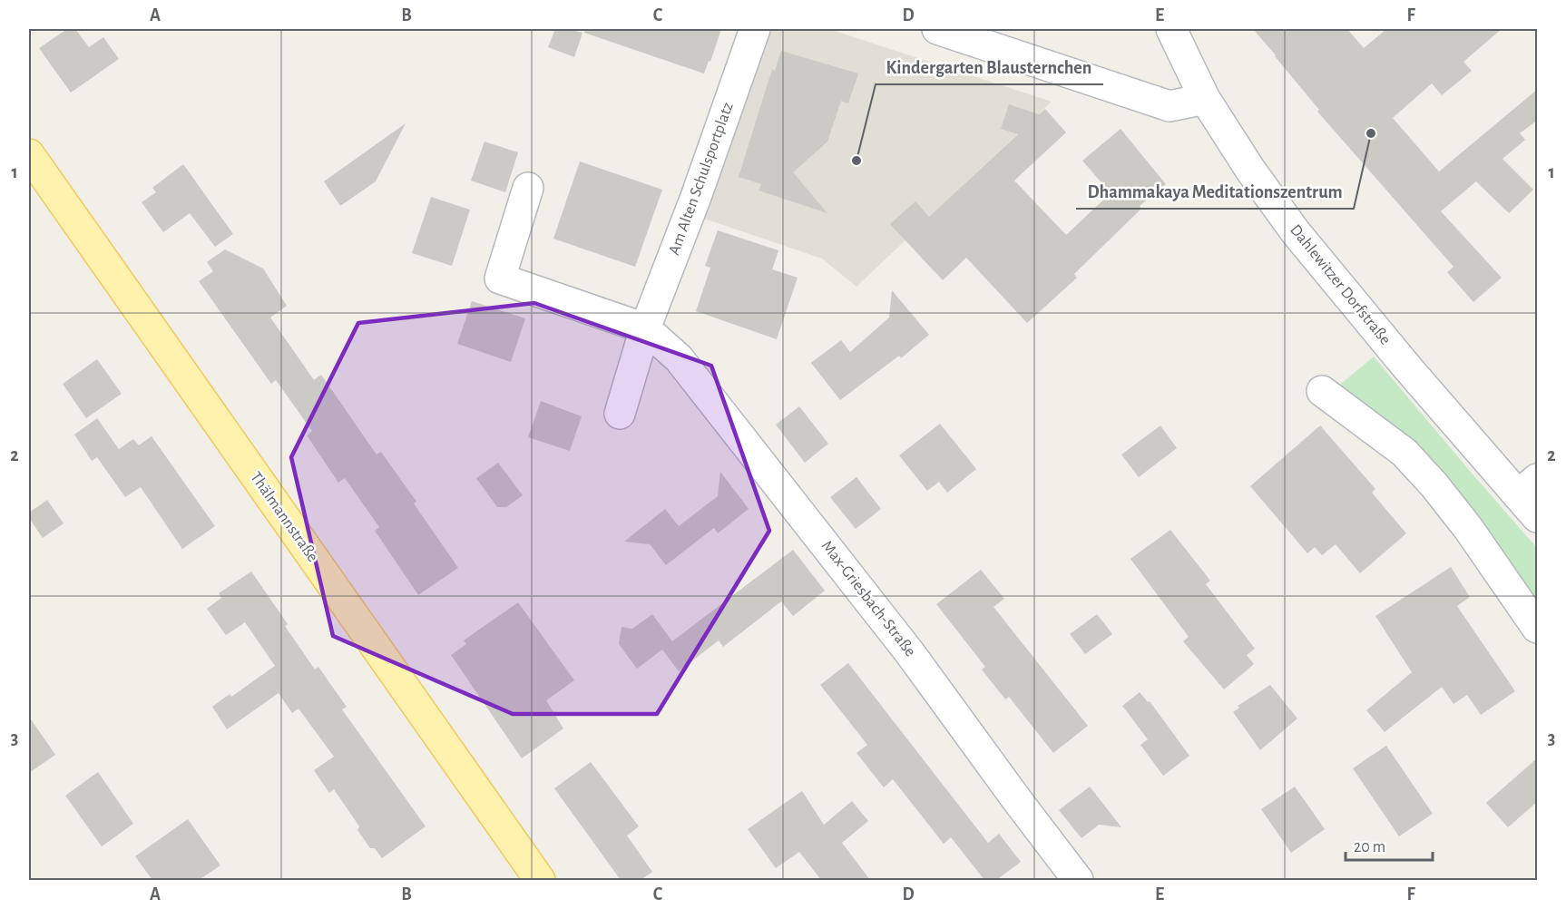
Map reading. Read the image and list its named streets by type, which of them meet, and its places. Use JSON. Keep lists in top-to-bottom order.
{
  "streets": {
    "main road": ["Thälmannstraße"],
    "street": ["Am Alten Schulsportplatz", "Dahlewitzer Dorfstraße", "Max-Griesbach-Straße"]
  },
  "crossings": [
    ["Am Alten Schulsportplatz", "Max-Griesbach-Straße"]
  ],
  "places": ["Dhammakaya Meditationszentrum", "Kindergarten Blausternchen"],
  "scale_bar": "20 m",
  "grid": {
    "columns": [
      "A",
      "B",
      "C",
      "D",
      "E",
      "F"
    ],
    "rows": ["1", "2", "3"]
  }
}
